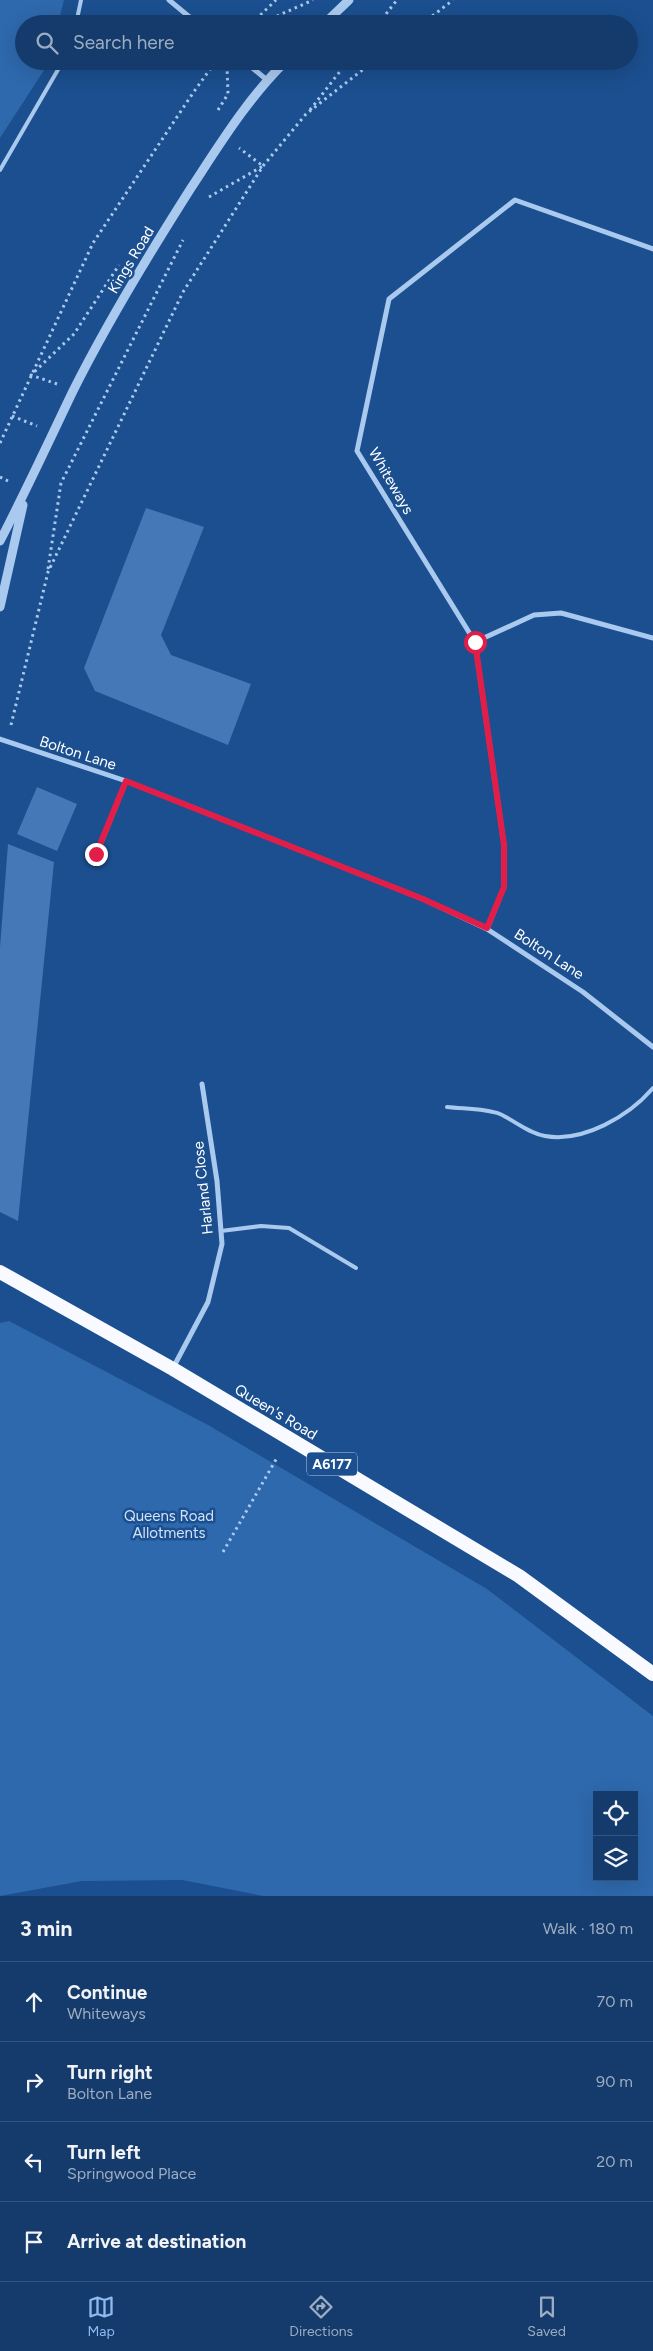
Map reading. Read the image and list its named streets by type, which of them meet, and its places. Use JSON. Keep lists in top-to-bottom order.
{
  "streets": {
    "highway": ["Queen's Road", "A6177"],
    "street": [
      "Kings Road",
      "Whiteways",
      "Bolton Lane",
      "Harland Close"
    ]
  },
  "crossings": [
    ["Whiteways", "Bolton Lane"],
    ["Harland Close", "Queen's Road"]
  ],
  "parks": ["Queens Road Allotments"],
  "page": {
    "search": "Search here",
    "heading": ["3 min", "Walk · 180 m"],
    "list": [
      ["Continue", "Whiteways", "70 m"],
      ["Turn right", "Bolton Lane", "90 m"],
      ["Turn left", "Springwood Place", "20 m"],
      "Arrive at destination"
    ],
    "nav": ["Map", "Directions", "Saved"]
  }
}
